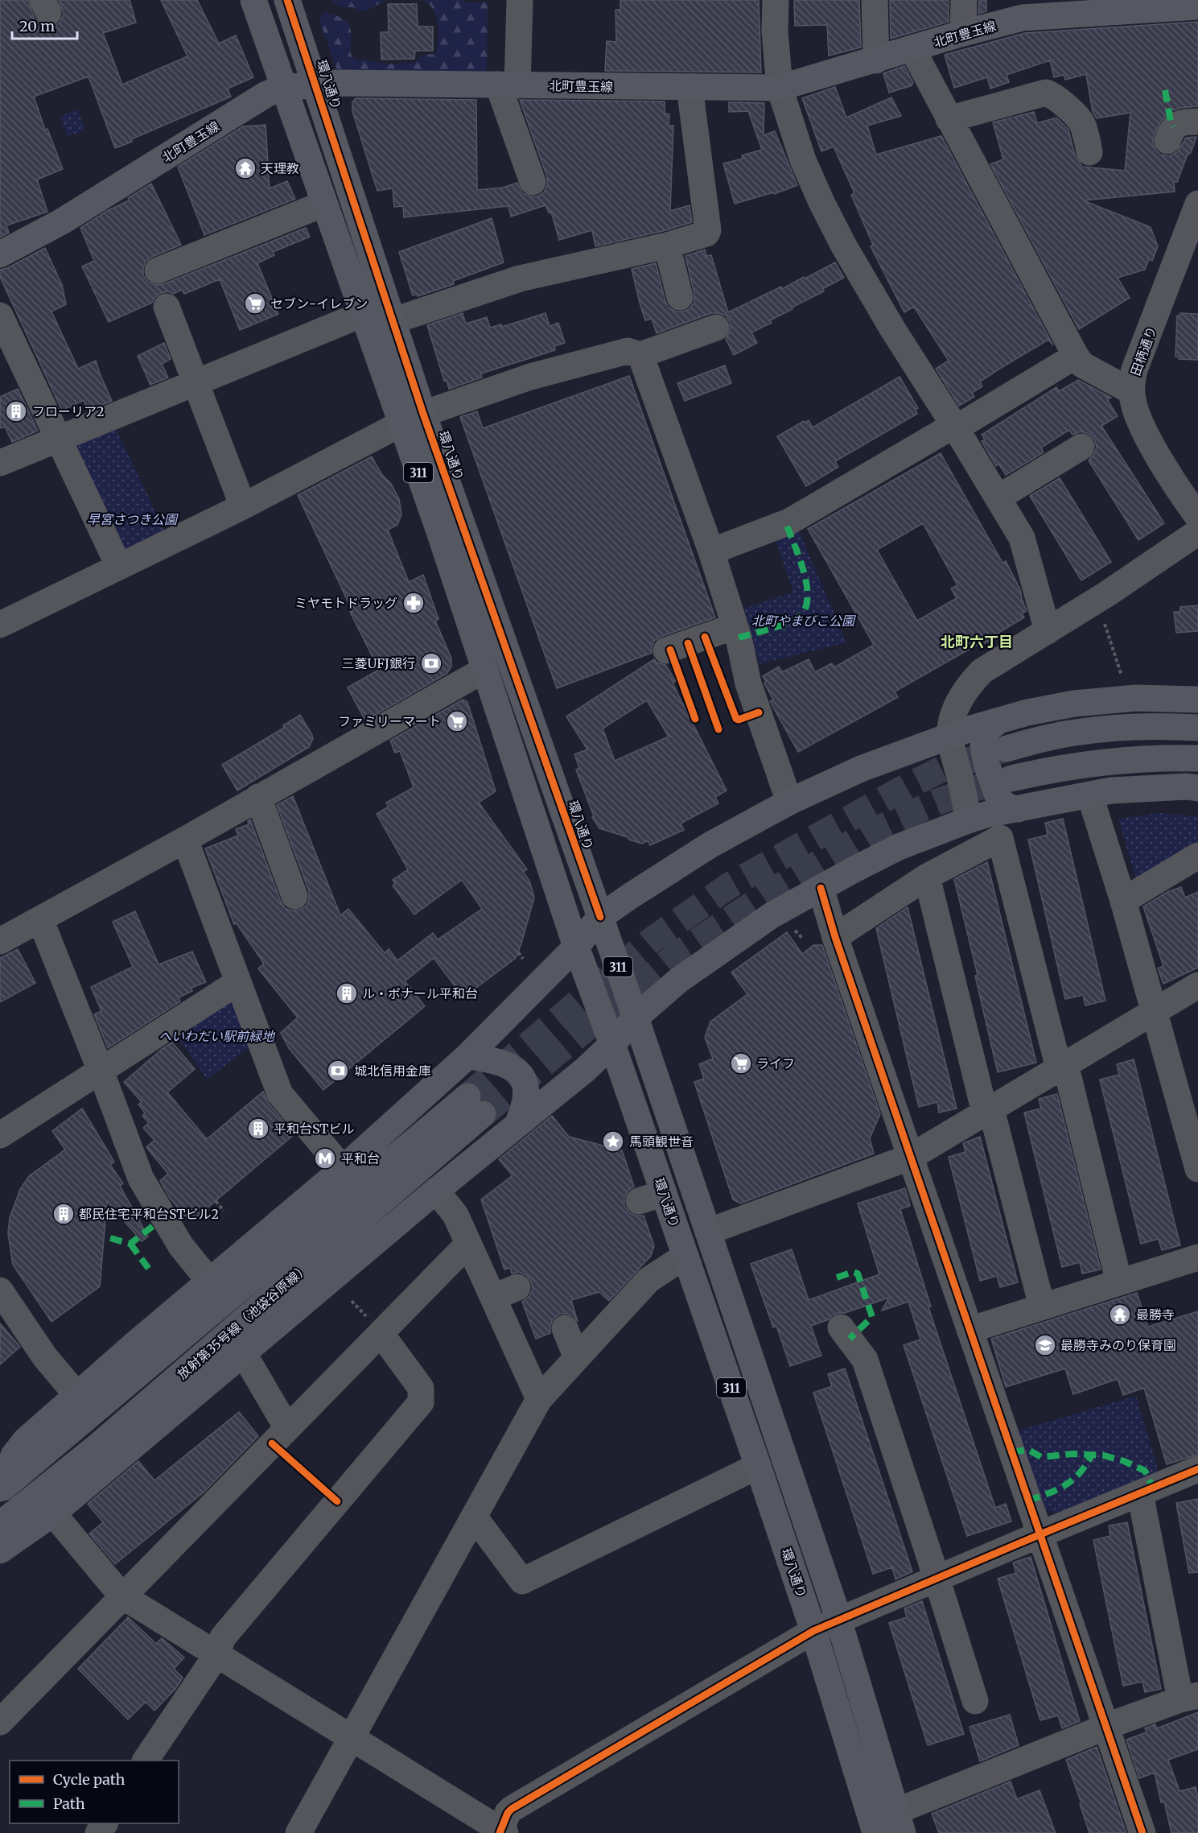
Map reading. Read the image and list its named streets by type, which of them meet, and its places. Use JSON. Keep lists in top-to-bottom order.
{
  "streets": {
    "main road": [
      "北町豊玉線",
      "環八通り",
      "311",
      "放射第35号線（池袋谷原線）"
    ],
    "street": ["田柄通り"]
  },
  "crossings": [
    ["北町豊玉線", "環八通り"]
  ],
  "districts": ["北町六丁目"],
  "parks": ["早宮さつき公園", "北町やまびこ公園", "へいわだい駅前緑地"],
  "places": {
    "temple": ["天理教", "最勝寺"],
    "supermarket": ["セブン-イレブン", "ファミリーマート", "ライフ"],
    "building": [
      "フローリア2",
      "ル・ボナール平和台",
      "平和台STビル",
      "都民住宅平和台STビル2"
    ],
    "pharmacy": ["ミヤモトドラッグ"],
    "bank": ["三菱UFJ銀行", "城北信用金庫"],
    "place": ["馬頭観世音"],
    "metro station": ["平和台"],
    "school or university": ["最勝寺みのり保育園"]
  },
  "legend": ["Cycle path", "Path"],
  "scale_bar": "20 m"
}
